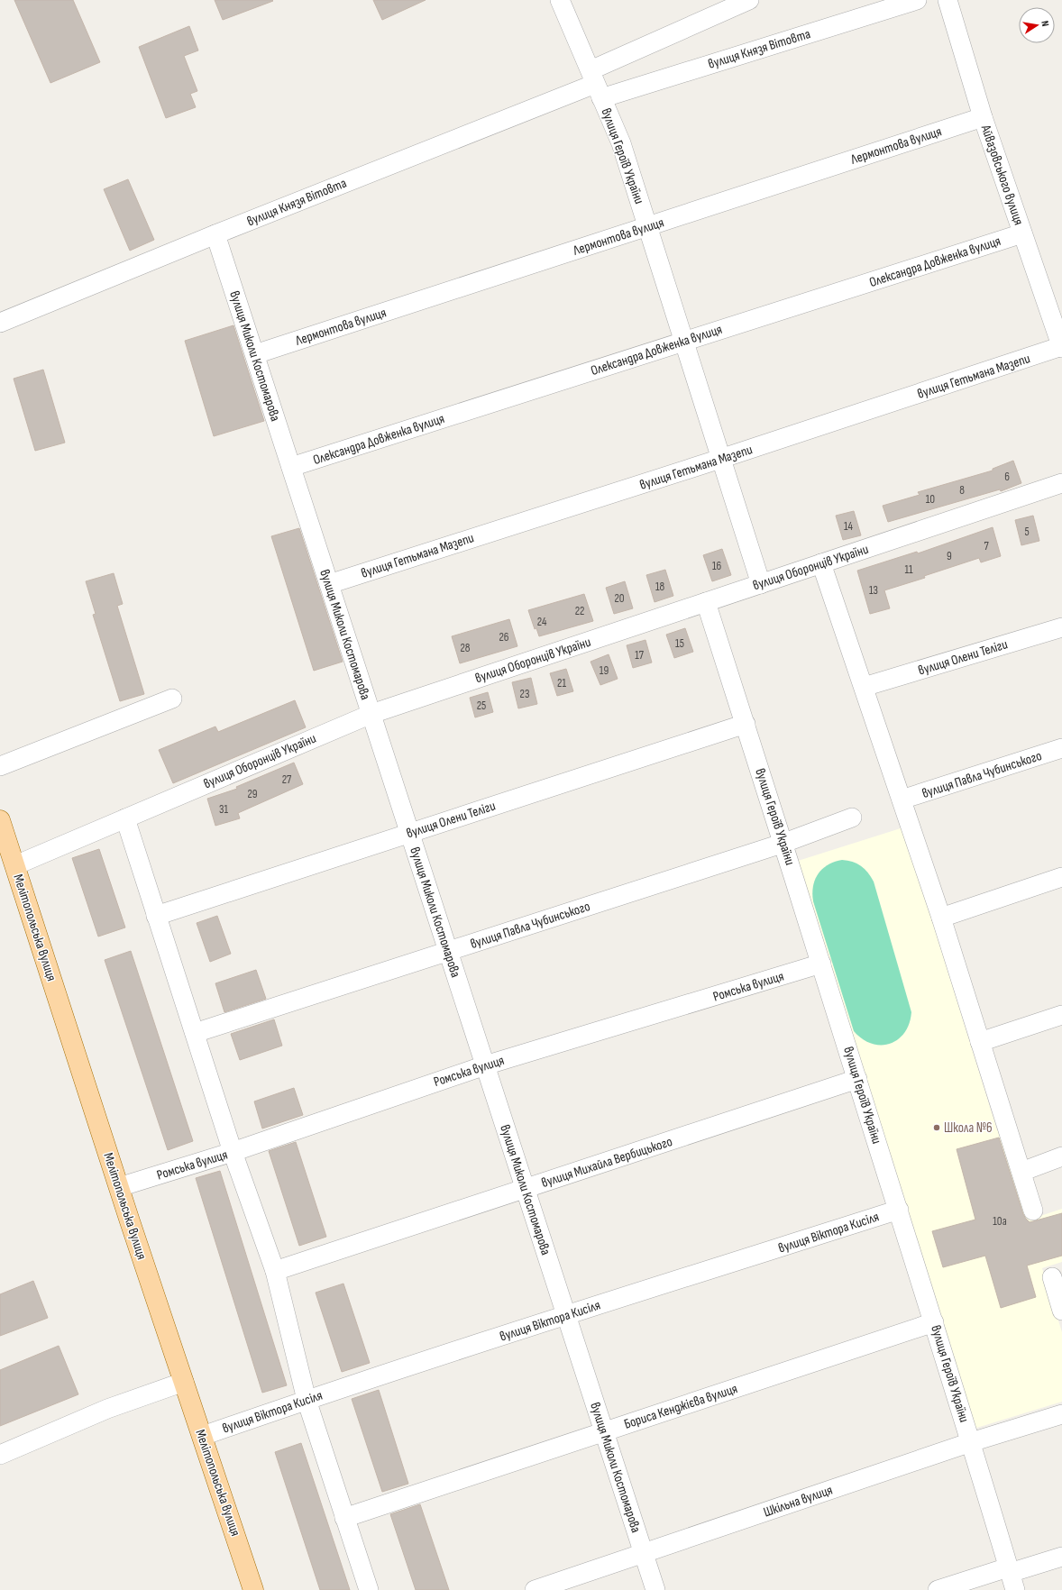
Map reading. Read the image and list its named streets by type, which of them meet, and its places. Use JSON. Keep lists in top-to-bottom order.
{
  "streets": {
    "main road": ["Мелітопольська вулиця"],
    "street": [
      "вулиця Князя Вітовта",
      "Лермонтова вулиця",
      "вулиця Героїв України",
      "Айвазовського вулиця",
      "Олександра Довженка вулиця",
      "вулиця Миколи Костомарова",
      "вулиця Гетьмана Мазепи",
      "вулиця Оборонців України",
      "вулиця Олени Теліги",
      "вулиця Павла Чубинського",
      "Ромська вулиця",
      "вулиця Михайла Вербицького",
      "вулиця Віктора Кисіля",
      "Бориса Кенджієва вулиця",
      "Шкільна вулиця"
    ]
  },
  "crossings": [
    ["вулиця Князя Вітовта", "вулиця Героїв України"],
    ["вулиця Князя Вітовта", "вулиця Миколи Костомарова"],
    ["Лермонтова вулиця", "вулиця Героїв України"],
    ["Лермонтова вулиця", "Айвазовського вулиця"],
    ["Лермонтова вулиця", "вулиця Миколи Костомарова"],
    ["вулиця Героїв України", "Олександра Довженка вулиця"],
    ["вулиця Героїв України", "вулиця Гетьмана Мазепи"],
    ["вулиця Героїв України", "вулиця Оборонців України"],
    ["вулиця Героїв України", "вулиця Олени Теліги"],
    ["вулиця Героїв України", "вулиця Павла Чубинського"],
    ["вулиця Героїв України", "Ромська вулиця"],
    ["вулиця Героїв України", "вулиця Михайла Вербицького"],
    ["вулиця Героїв України", "вулиця Віктора Кисіля"],
    ["вулиця Героїв України", "Бориса Кенджієва вулиця"],
    ["вулиця Героїв України", "Шкільна вулиця"],
    ["Айвазовського вулиця", "Олександра Довженка вулиця"],
    ["Айвазовського вулиця", "вулиця Гетьмана Мазепи"],
    ["Олександра Довженка вулиця", "вулиця Миколи Костомарова"],
    ["вулиця Миколи Костомарова", "вулиця Гетьмана Мазепи"],
    ["вулиця Миколи Костомарова", "вулиця Оборонців України"],
    ["вулиця Миколи Костомарова", "вулиця Олени Теліги"],
    ["вулиця Миколи Костомарова", "вулиця Павла Чубинського"],
    ["вулиця Миколи Костомарова", "Ромська вулиця"],
    ["вулиця Миколи Костомарова", "вулиця Михайла Вербицького"],
    ["вулиця Миколи Костомарова", "вулиця Віктора Кисіля"],
    ["вулиця Миколи Костомарова", "Бориса Кенджієва вулиця"],
    ["вулиця Миколи Костомарова", "Шкільна вулиця"],
    ["вулиця Оборонців України", "Мелітопольська вулиця"],
    ["Мелітопольська вулиця", "Ромська вулиця"],
    ["Мелітопольська вулиця", "вулиця Віктора Кисіля"]
  ],
  "places": ["Школа №6"],
  "house_numbers": [
    "6",
    "8",
    "10",
    "14",
    "5",
    "7",
    "9",
    "16",
    "11",
    "18",
    "13",
    "20",
    "22",
    "24",
    "26",
    "15",
    "28",
    "17",
    "19",
    "21",
    "23",
    "25",
    "27",
    "29",
    "31",
    "10а"
  ],
  "north": "right"
}
